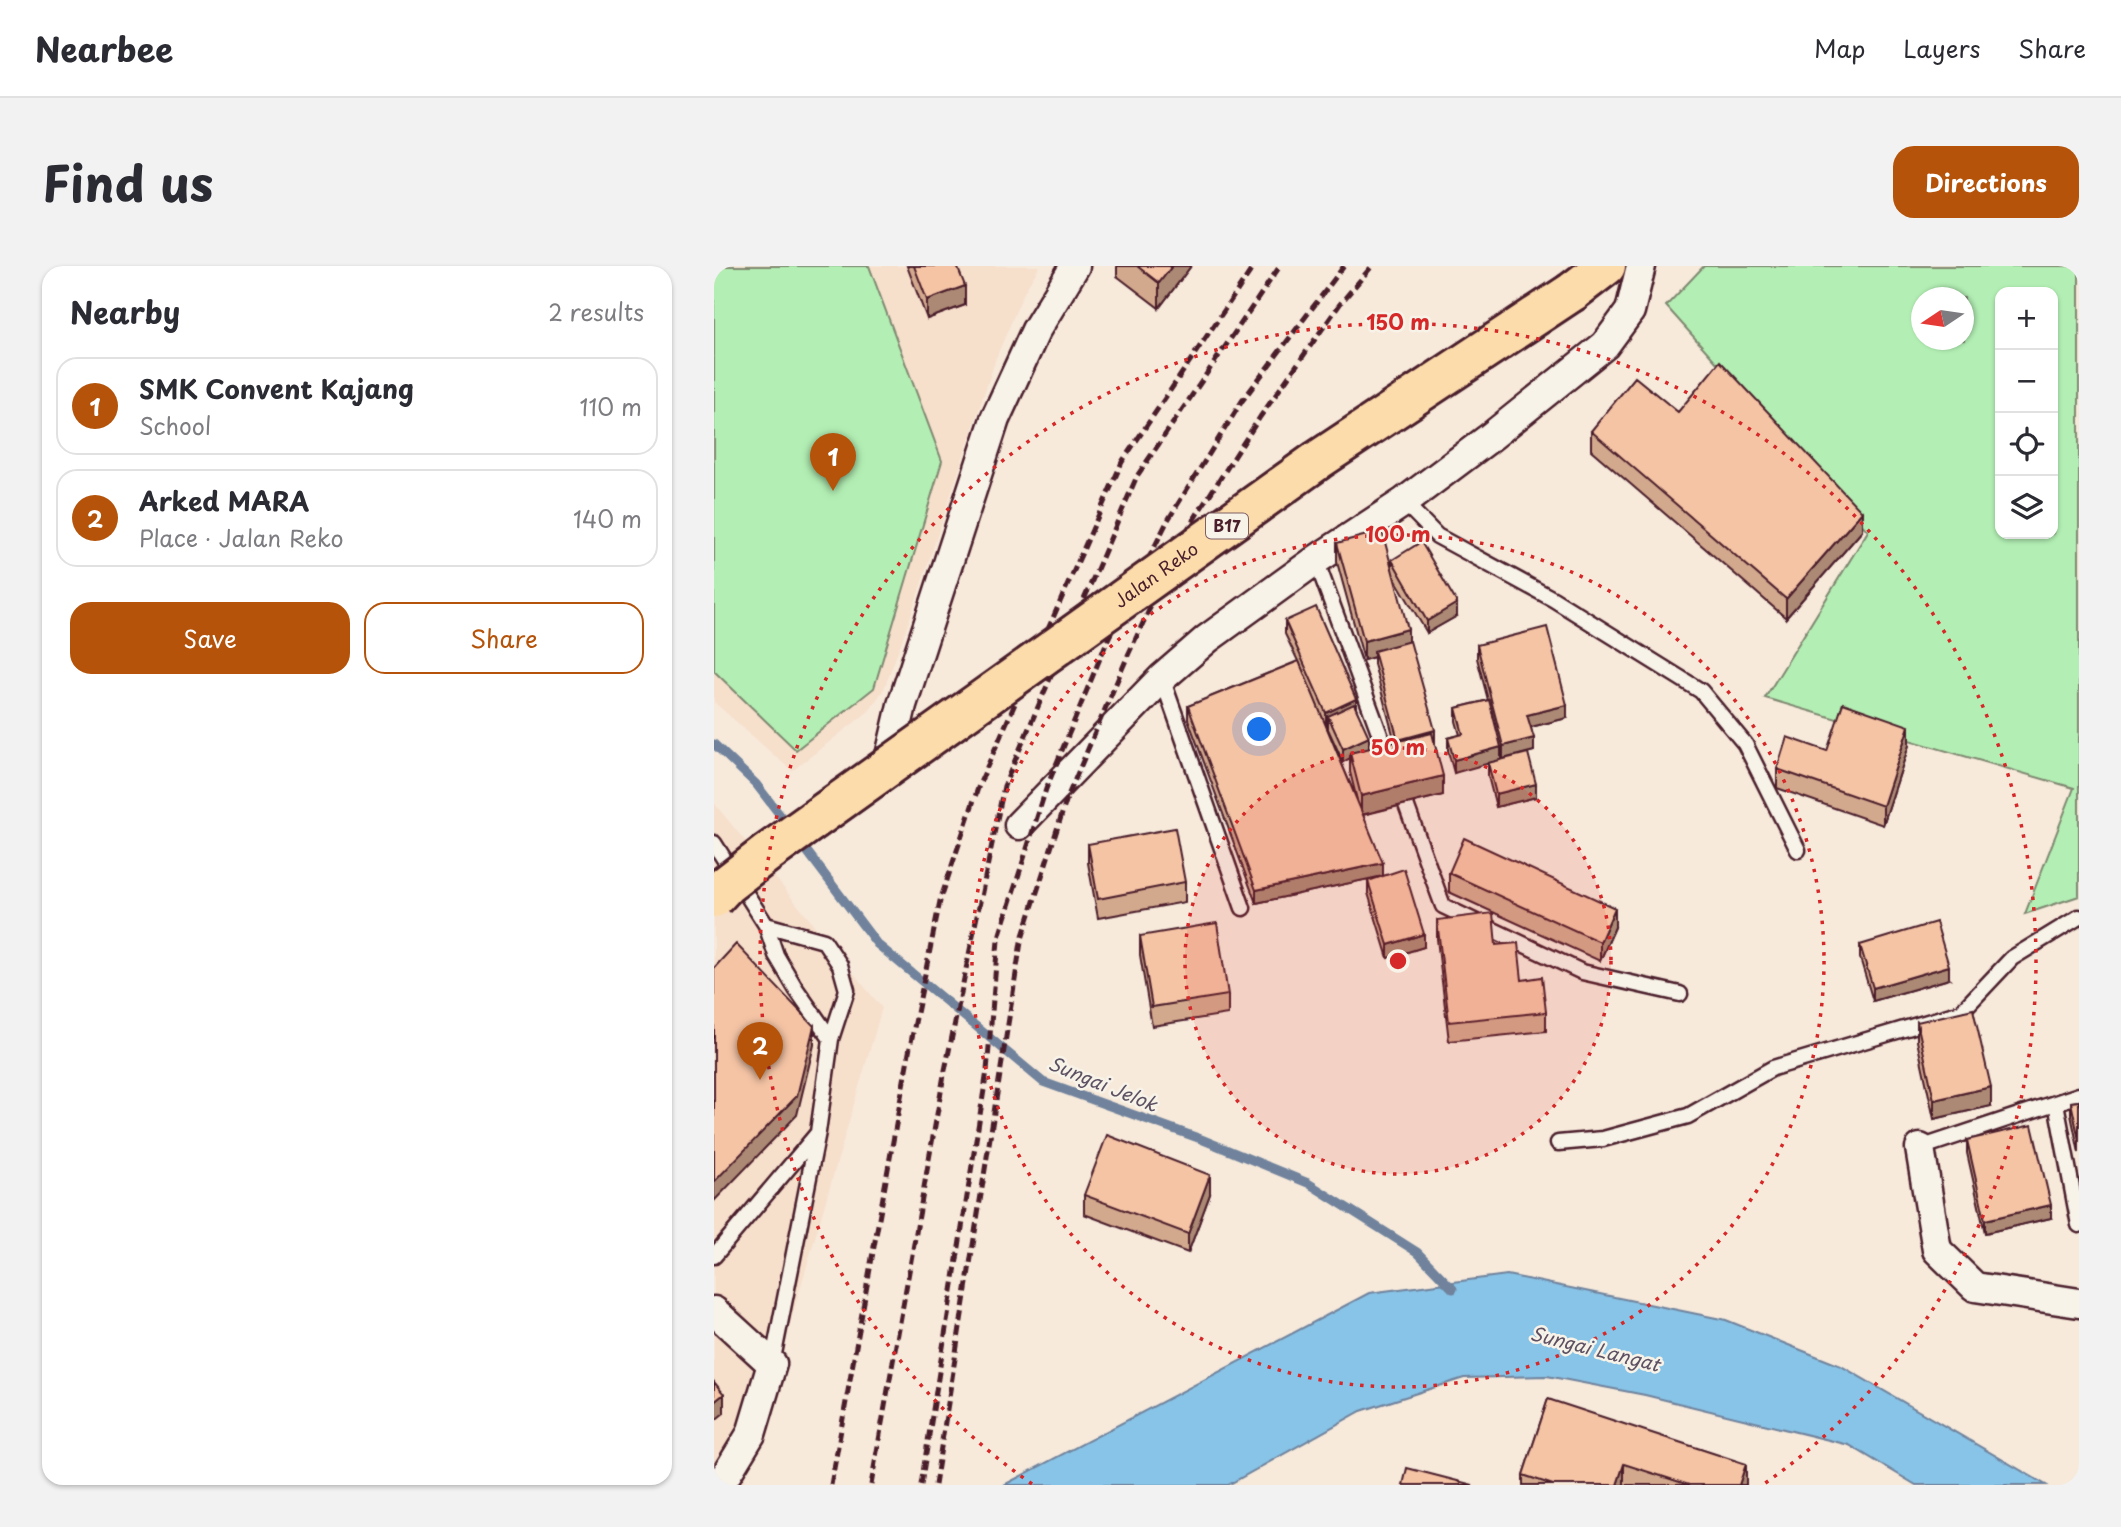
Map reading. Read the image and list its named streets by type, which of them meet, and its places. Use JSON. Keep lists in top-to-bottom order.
{
  "streets": {
    "main road": ["B17", "Jalan Reko"]
  },
  "water": ["Sungai Jelok", "Sungai Langat"],
  "north": "left",
  "page": {
    "header": "Nearbee",
    "nav": ["Map", "Layers", "Share"],
    "title": "Find us",
    "buttons": [
      "Directions",
      ["Save", "Share"]
    ],
    "heading": ["Nearby", "2 results"],
    "map_buttons": ["+", "−"],
    "list": [
      {
        "mark": "1",
        "name": "SMK Convent Kajang",
        "note": "School",
        "value": "110 m"
      },
      {
        "mark": "2",
        "name": "Arked MARA",
        "note": "Place · Jalan Reko",
        "value": "140 m"
      }
    ],
    "pins": ["1", "2"]
  },
  "rings": ["150 m", "100 m", "50 m"]
}
